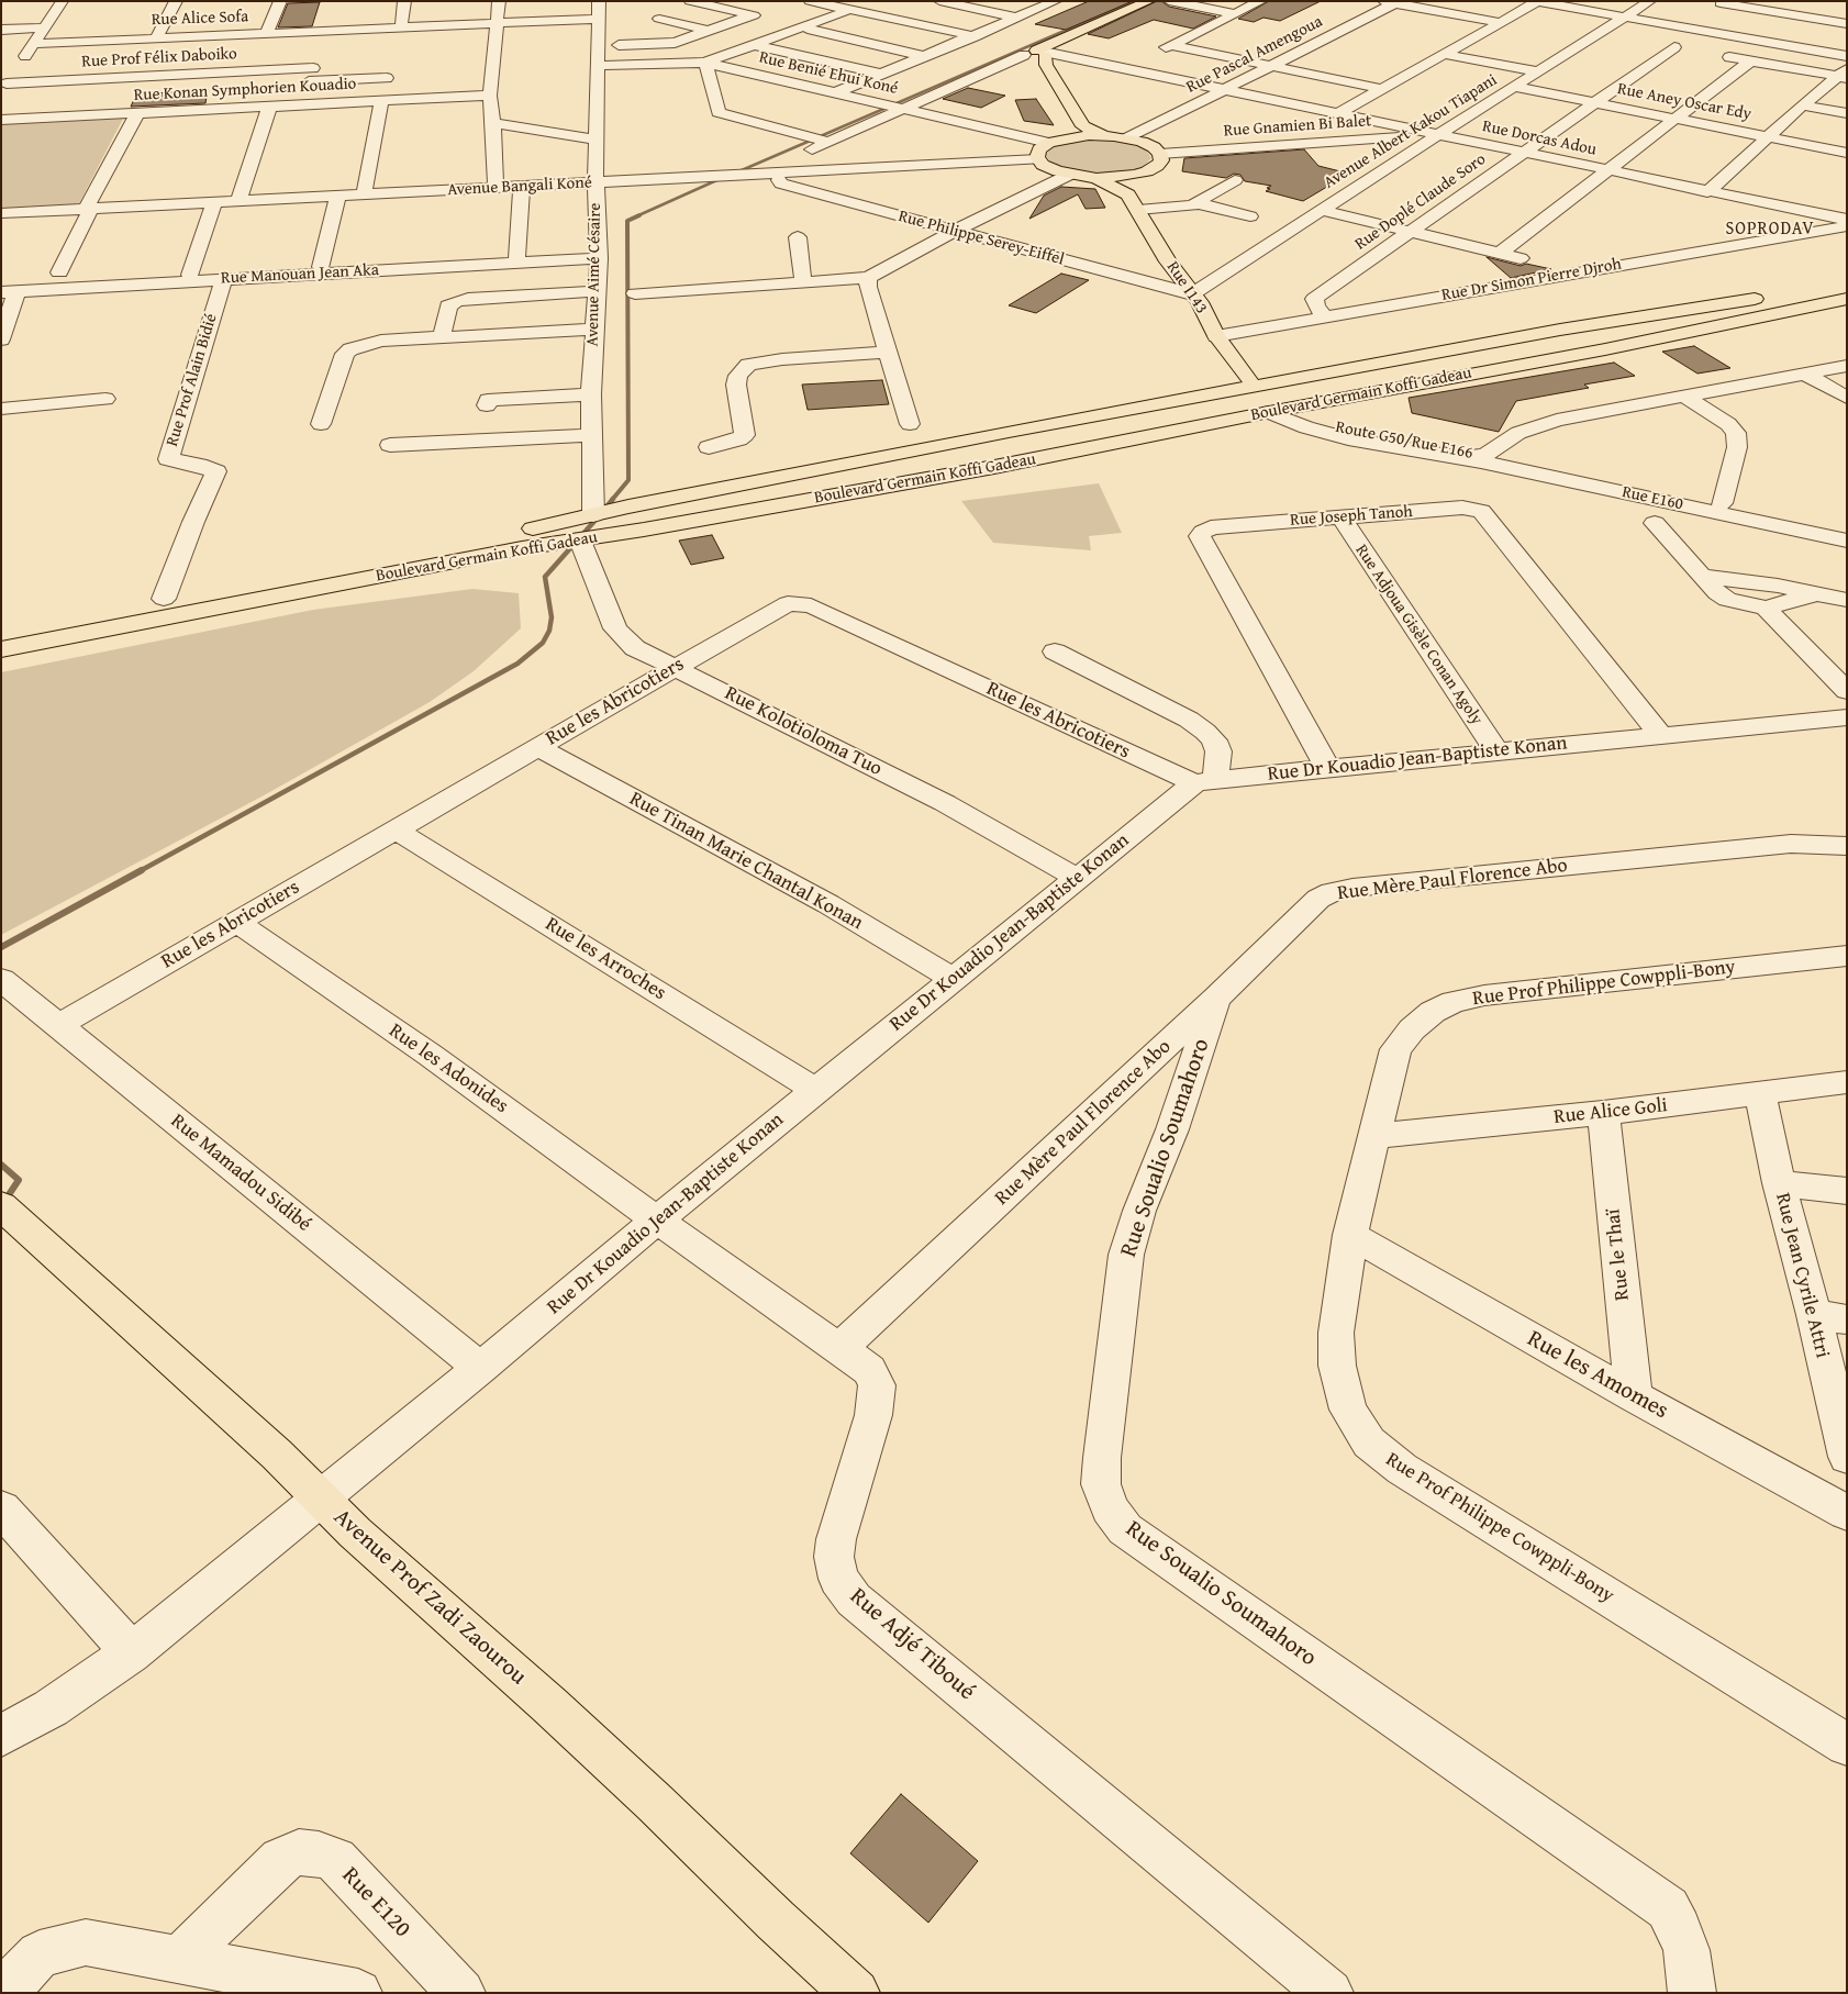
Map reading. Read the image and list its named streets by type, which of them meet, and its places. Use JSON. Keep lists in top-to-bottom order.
{
  "streets": {
    "main road": [
      "Rue I143",
      "Boulevard Germain Koffi Gadeau",
      "Route G50/Rue E166",
      "Avenue Prof Zadi Zaourou"
    ],
    "street": [
      "Rue Alice Sofa",
      "Rue Pascal Amengoua",
      "Rue Prof Félix Daboiko",
      "Rue Benié Ehui Koné",
      "Rue Konan Symphorien Kouadio",
      "Rue Aney Oscar Edy",
      "Rue Gnamien Bi Balet",
      "Avenue Albert Kakou Tiapani",
      "Rue Dorcas Adou",
      "Avenue Bangali Koné",
      "Rue Doplé Claude Soro",
      "Rue Philippe Serey-Eiffel",
      "Rue Manouan Jean Aka",
      "Avenue Aimé Césaire",
      "Rue Dr Simon Pierre Djroh",
      "Rue Prof Alain Bidié",
      "Rue E160",
      "Rue Joseph Tanoh",
      "Rue Adjoua Gisèle Conan Agoly",
      "Rue les Abricotiers",
      "Rue Kolotioloma Tuo",
      "Rue Dr Kouadio Jean-Baptiste Konan",
      "Rue Tinan Marie Chantal Konan",
      "Rue Mère Paul Florence Abo",
      "Rue les Arroches",
      "Rue Prof Philippe Cowppli-Bony",
      "Rue les Adonides",
      "Rue Alice Goli",
      "Rue Soualio Soumahoro",
      "Rue Mamadou Sidibé",
      "Rue le Thaï",
      "Rue Jean Cyrile Attri",
      "Rue les Amomes",
      "Rue Adjé Tiboué",
      "Rue E120"
    ]
  },
  "crossings": [
    ["Rue Alice Sofa", "Avenue Aimé Césaire"],
    ["Rue Pascal Amengoua", "Rue Dorcas Adou"],
    ["Rue Benié Ehui Koné", "Avenue Aimé Césaire"],
    ["Rue Aney Oscar Edy", "Avenue Albert Kakou Tiapani"],
    ["Rue Aney Oscar Edy", "Rue Doplé Claude Soro"],
    ["Rue Gnamien Bi Balet", "Avenue Albert Kakou Tiapani"],
    ["Rue Gnamien Bi Balet", "Rue Dorcas Adou"],
    ["Avenue Albert Kakou Tiapani", "Rue Dorcas Adou"],
    ["Avenue Albert Kakou Tiapani", "Rue Philippe Serey-Eiffel"],
    ["Avenue Albert Kakou Tiapani", "Rue I143"],
    ["Rue Dorcas Adou", "Rue Doplé Claude Soro"],
    ["Avenue Bangali Koné", "Rue Philippe Serey-Eiffel"],
    ["Avenue Bangali Koné", "Avenue Aimé Césaire"],
    ["Rue Doplé Claude Soro", "Rue Dr Simon Pierre Djroh"],
    ["Rue Philippe Serey-Eiffel", "Rue I143"],
    ["Rue Manouan Jean Aka", "Avenue Aimé Césaire"],
    ["Rue Manouan Jean Aka", "Rue Prof Alain Bidié"],
    ["Avenue Aimé Césaire", "Boulevard Germain Koffi Gadeau"],
    ["Rue Dr Simon Pierre Djroh", "Rue I143"],
    ["Rue I143", "Boulevard Germain Koffi Gadeau"],
    ["Rue I143", "Route G50/Rue E166"],
    ["Rue Prof Alain Bidié", "Boulevard Germain Koffi Gadeau"],
    ["Boulevard Germain Koffi Gadeau", "Route G50/Rue E166"],
    ["Boulevard Germain Koffi Gadeau", "Rue Kolotioloma Tuo"],
    ["Route G50/Rue E166", "Rue E160"],
    ["Rue Joseph Tanoh", "Rue Adjoua Gisèle Conan Agoly"],
    ["Rue Joseph Tanoh", "Rue Dr Kouadio Jean-Baptiste Konan"],
    ["Rue Adjoua Gisèle Conan Agoly", "Rue Dr Kouadio Jean-Baptiste Konan"],
    ["Rue les Abricotiers", "Rue Kolotioloma Tuo"],
    ["Rue les Abricotiers", "Rue Dr Kouadio Jean-Baptiste Konan"],
    ["Rue les Abricotiers", "Rue Tinan Marie Chantal Konan"],
    ["Rue les Abricotiers", "Rue les Arroches"],
    ["Rue les Abricotiers", "Rue les Adonides"],
    ["Rue les Abricotiers", "Rue Mamadou Sidibé"],
    ["Rue Kolotioloma Tuo", "Rue Dr Kouadio Jean-Baptiste Konan"],
    ["Rue Dr Kouadio Jean-Baptiste Konan", "Rue Tinan Marie Chantal Konan"],
    ["Rue Dr Kouadio Jean-Baptiste Konan", "Rue les Arroches"],
    ["Rue Dr Kouadio Jean-Baptiste Konan", "Rue les Adonides"],
    ["Rue Dr Kouadio Jean-Baptiste Konan", "Rue Mamadou Sidibé"],
    ["Rue Dr Kouadio Jean-Baptiste Konan", "Avenue Prof Zadi Zaourou"],
    ["Rue Dr Kouadio Jean-Baptiste Konan", "Rue Adjé Tiboué"],
    ["Rue Mère Paul Florence Abo", "Rue Soualio Soumahoro"],
    ["Rue Mère Paul Florence Abo", "Rue Adjé Tiboué"],
    ["Rue Prof Philippe Cowppli-Bony", "Rue Alice Goli"],
    ["Rue Prof Philippe Cowppli-Bony", "Rue les Amomes"],
    ["Rue les Adonides", "Rue Adjé Tiboué"],
    ["Rue Alice Goli", "Rue le Thaï"],
    ["Rue Alice Goli", "Rue Jean Cyrile Attri"],
    ["Rue le Thaï", "Rue les Amomes"]
  ],
  "districts": ["SOPRODAV"]
}
